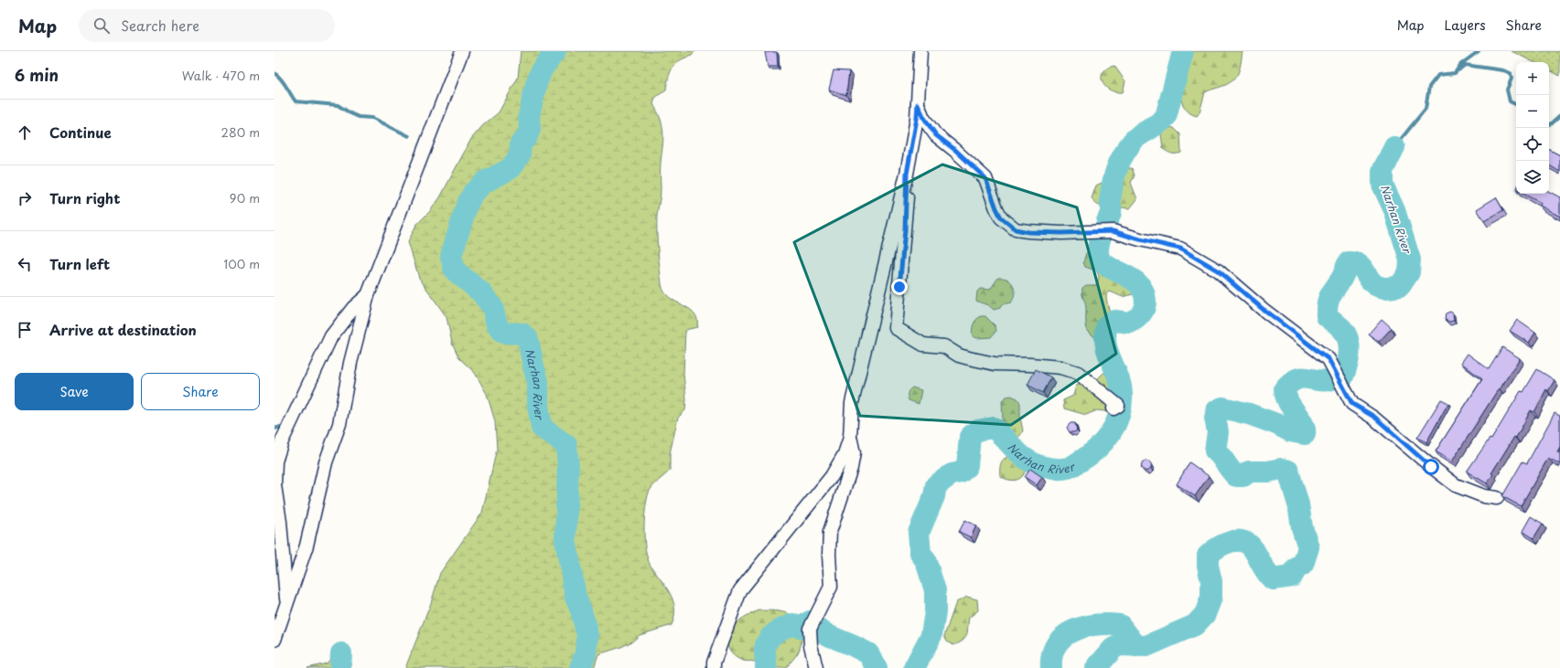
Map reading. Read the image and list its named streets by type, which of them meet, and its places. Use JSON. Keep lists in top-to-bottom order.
{
  "water": ["Narhan River"],
  "page": {
    "header": "Map",
    "search": "Search here",
    "nav": ["Map", "Layers", "Share"],
    "heading": ["6 min", "Walk · 470 m"],
    "map_buttons": ["+", "−"],
    "list": [
      ["Continue", "280 m"],
      ["Turn right", "90 m"],
      ["Turn left", "100 m"],
      "Arrive at destination"
    ],
    "buttons": ["Save", "Share"]
  }
}
